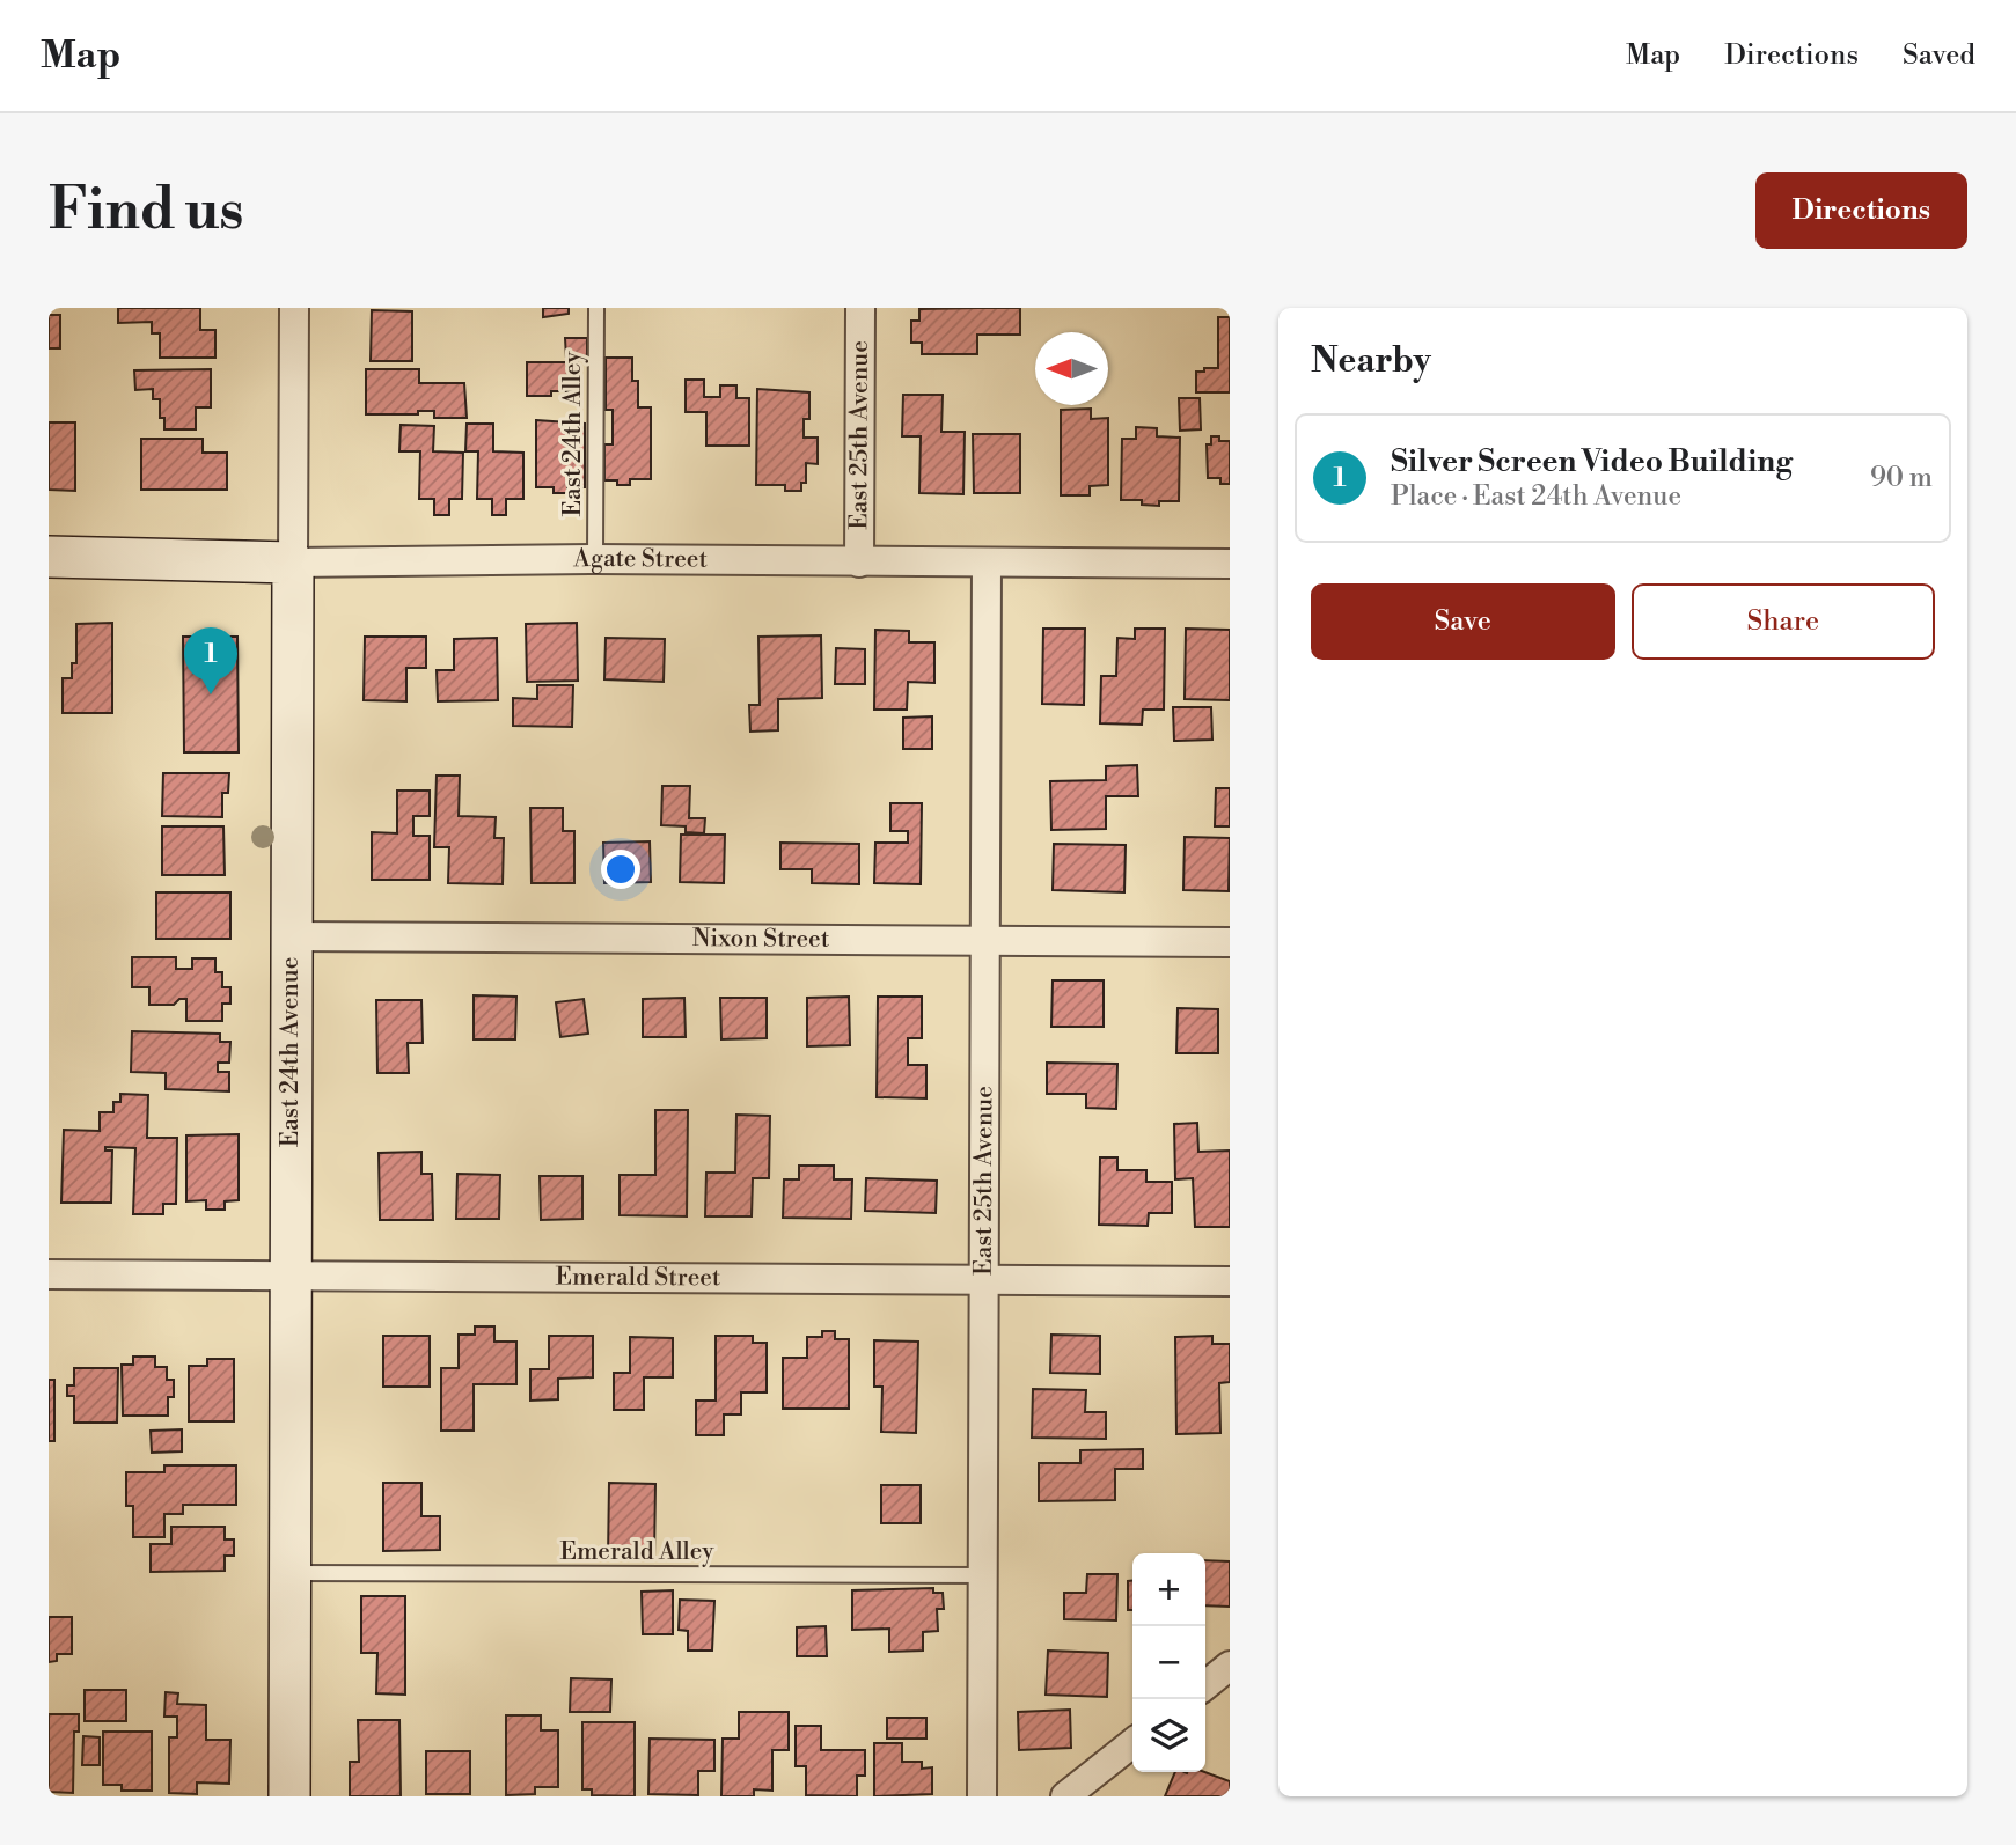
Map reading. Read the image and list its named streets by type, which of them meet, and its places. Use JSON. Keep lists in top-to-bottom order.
{
  "streets": {
    "street": [
      "East 25th Avenue",
      "Agate Street",
      "Nixon Street",
      "East 24th Avenue",
      "Emerald Street"
    ],
    "lane": ["East 24th Alley", "Emerald Alley"]
  },
  "crossings": [
    ["East 24th Alley", "Agate Street"],
    ["East 25th Avenue", "Agate Street"],
    ["East 25th Avenue", "Nixon Street"],
    ["East 25th Avenue", "Emerald Street"],
    ["East 25th Avenue", "Emerald Alley"],
    ["Agate Street", "East 24th Avenue"],
    ["Nixon Street", "East 24th Avenue"],
    ["East 24th Avenue", "Emerald Street"],
    ["East 24th Avenue", "Emerald Alley"]
  ],
  "north": "left",
  "page": {
    "header": "Map",
    "nav": ["Map", "Directions", "Saved"],
    "buttons": [
      "Directions",
      ["Save", "Share"]
    ],
    "title": "Find us",
    "heading": "Nearby",
    "list": [
      {
        "mark": "1",
        "name": "Silver Screen Video Building",
        "note": "Place · East 24th Avenue",
        "value": "90 m"
      }
    ],
    "pins": "1",
    "map_buttons": ["+", "−"]
  }
}
